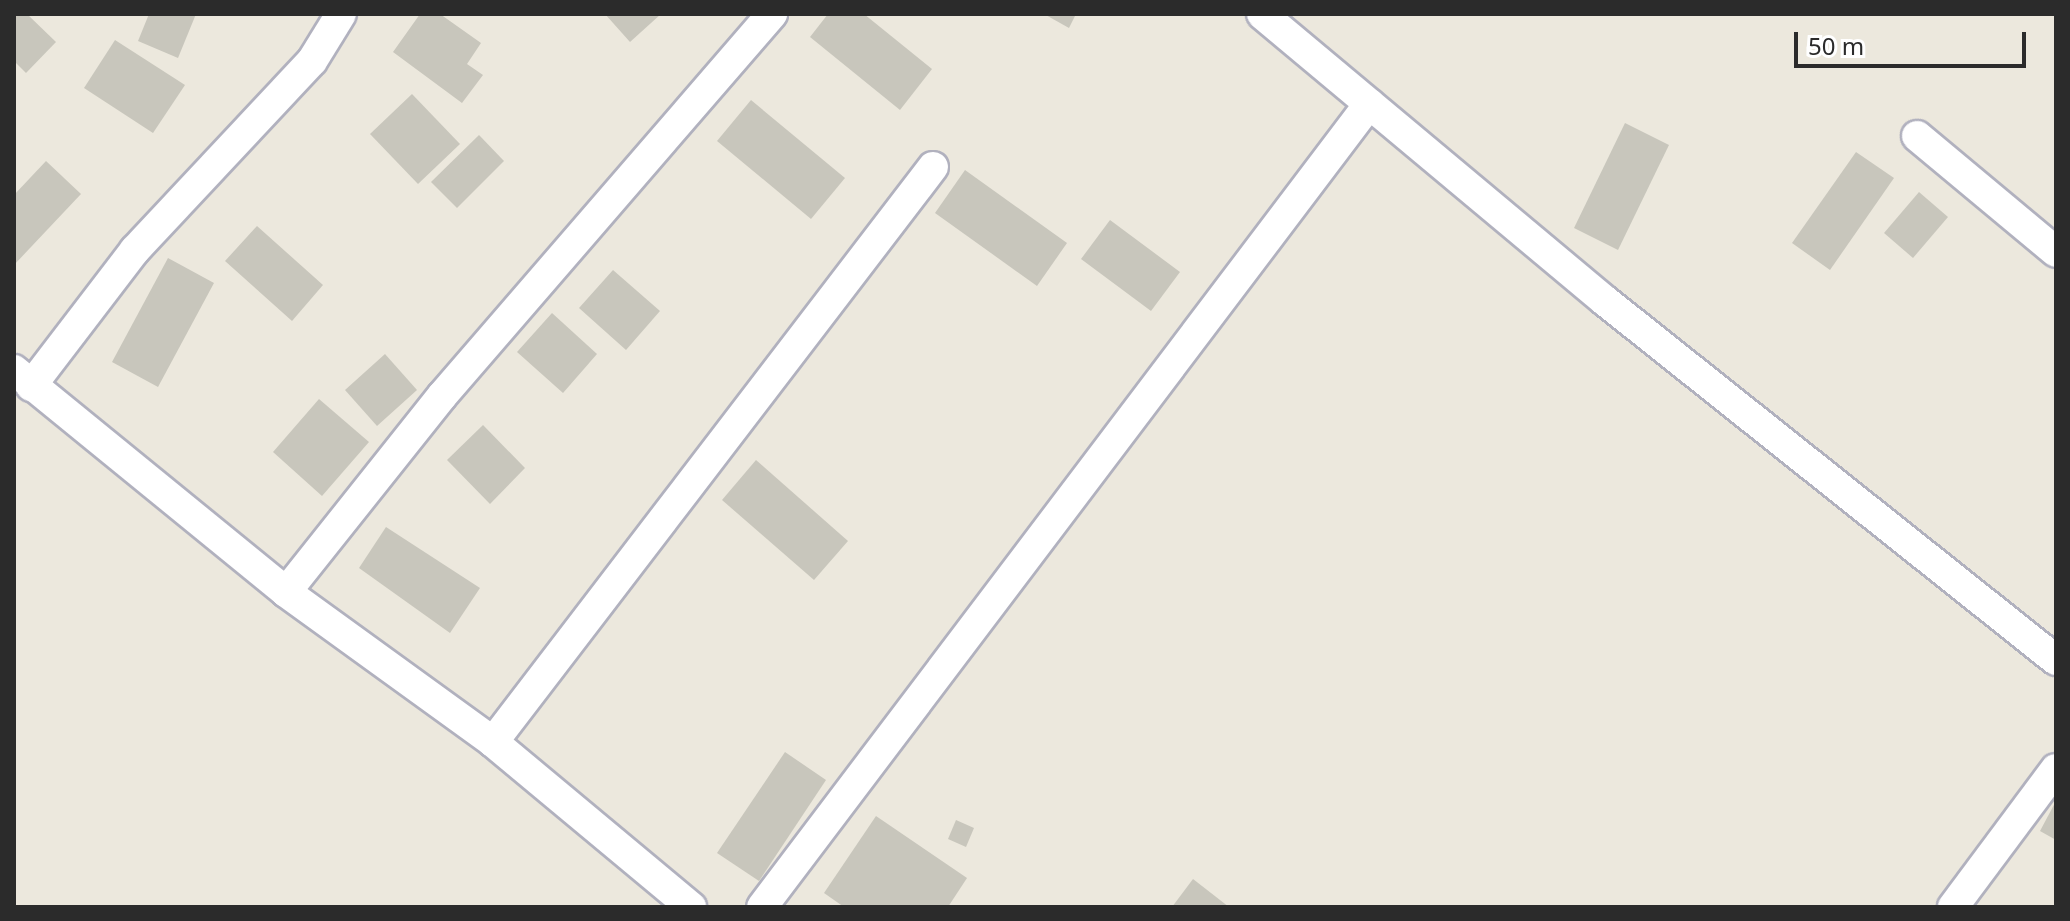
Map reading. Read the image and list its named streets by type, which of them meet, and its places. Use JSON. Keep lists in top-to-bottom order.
{
  "scale_bar": "50 m"
}
